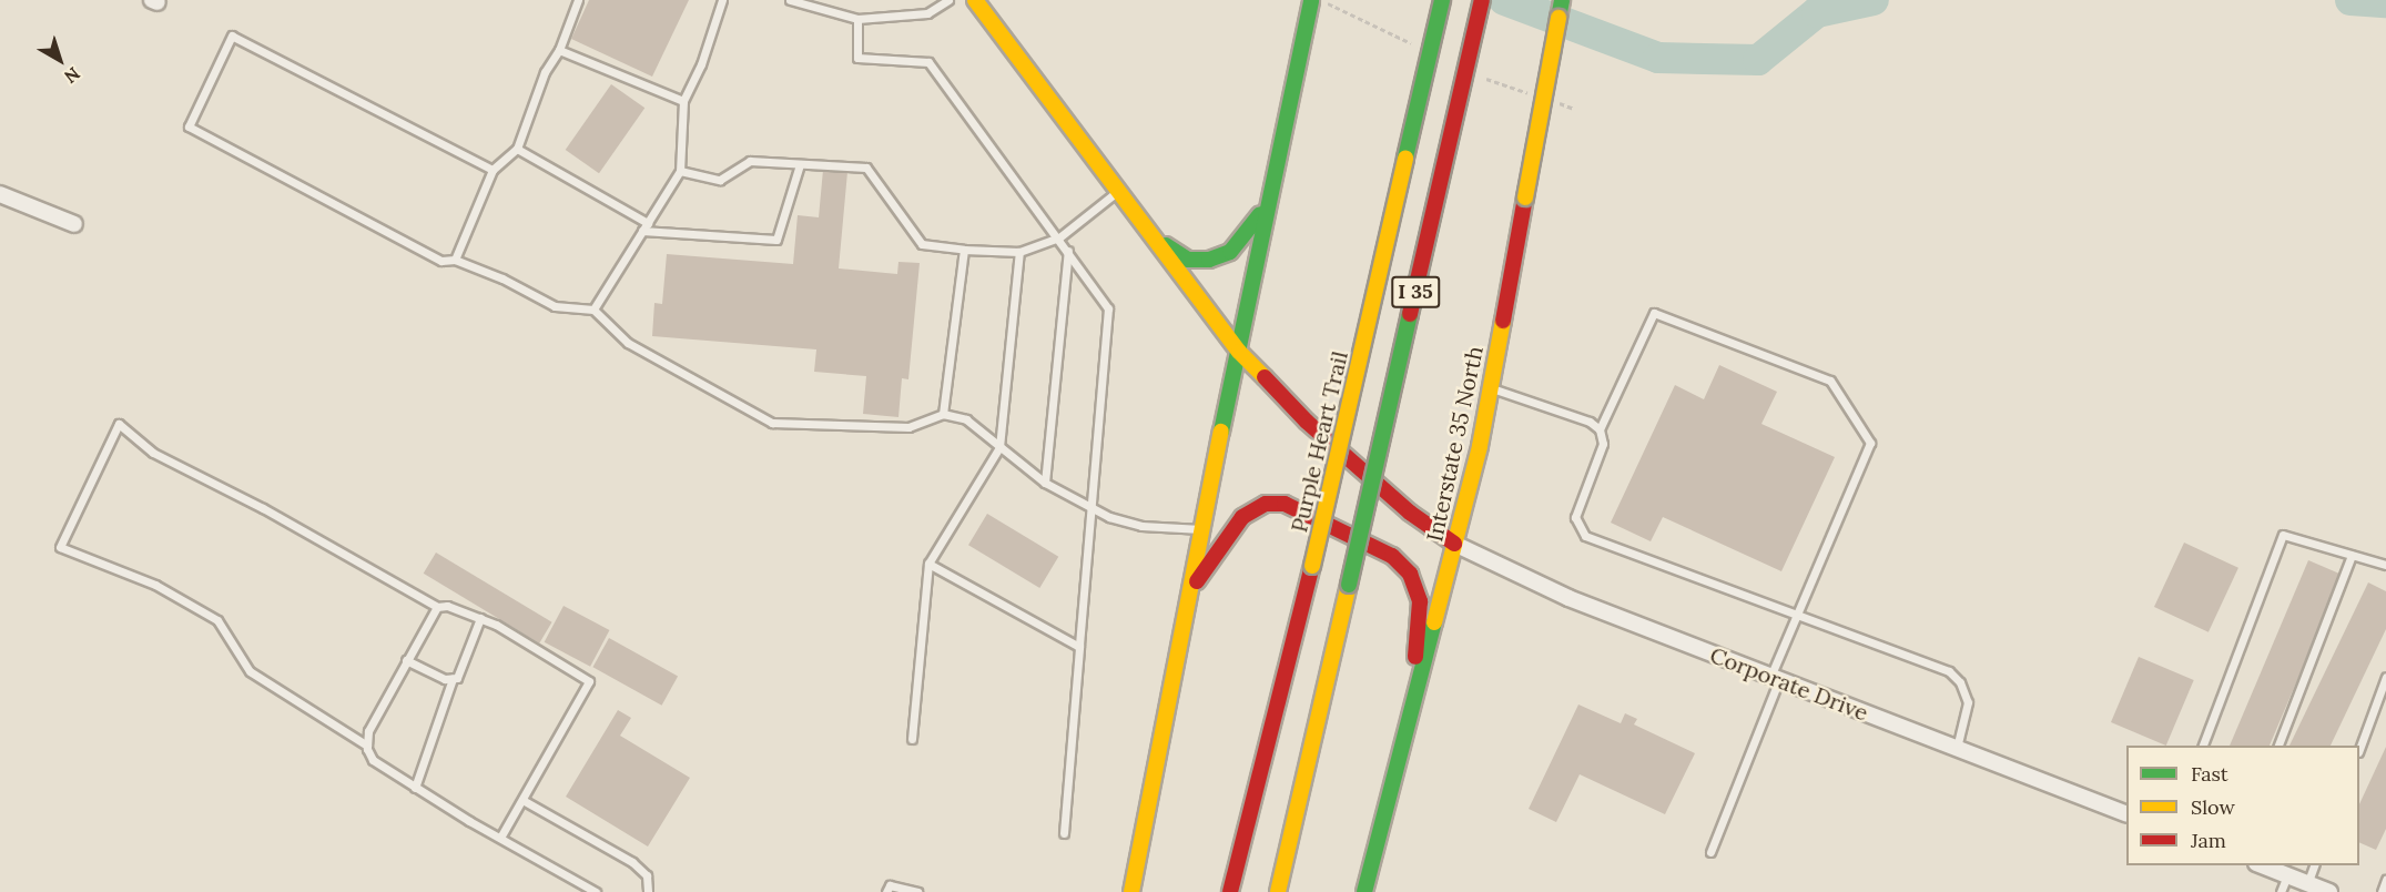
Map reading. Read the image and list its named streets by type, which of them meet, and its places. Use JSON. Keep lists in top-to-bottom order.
{
  "streets": {
    "main road": ["I 35", "Purple Heart Trail", "Interstate 35 North"],
    "street": ["Corporate Drive"]
  },
  "crossings": [
    ["Interstate 35 North", "Corporate Drive"]
  ],
  "legend": ["Fast", "Slow", "Jam"],
  "north": "bottom right"
}
